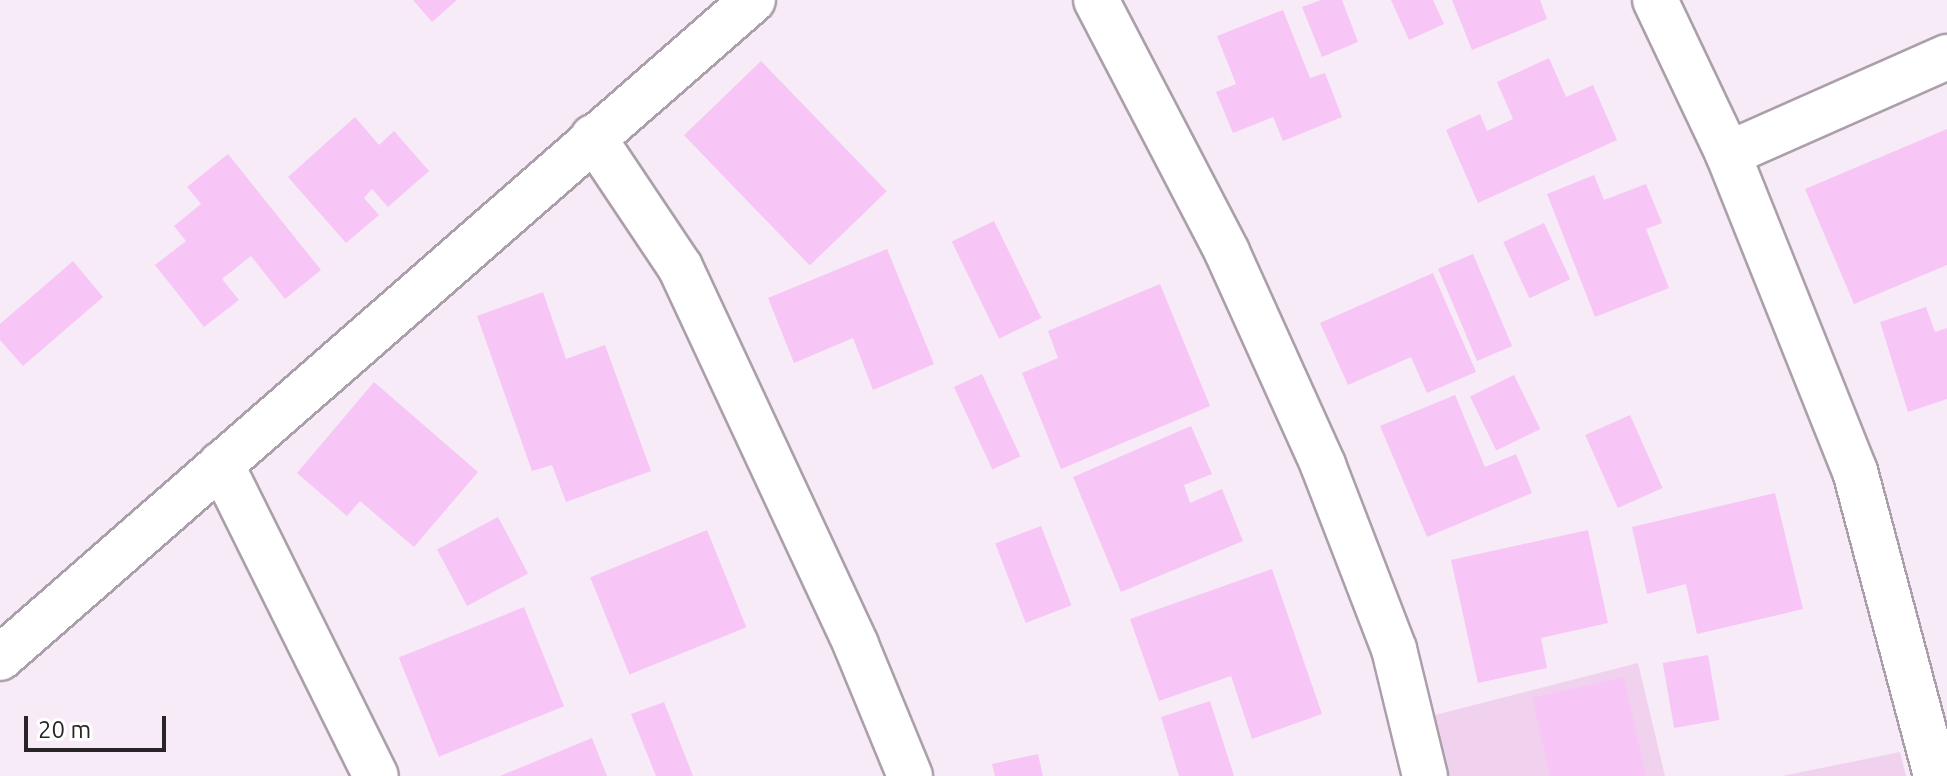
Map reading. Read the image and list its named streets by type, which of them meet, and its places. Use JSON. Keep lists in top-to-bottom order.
{
  "scale_bar": "20 m"
}
